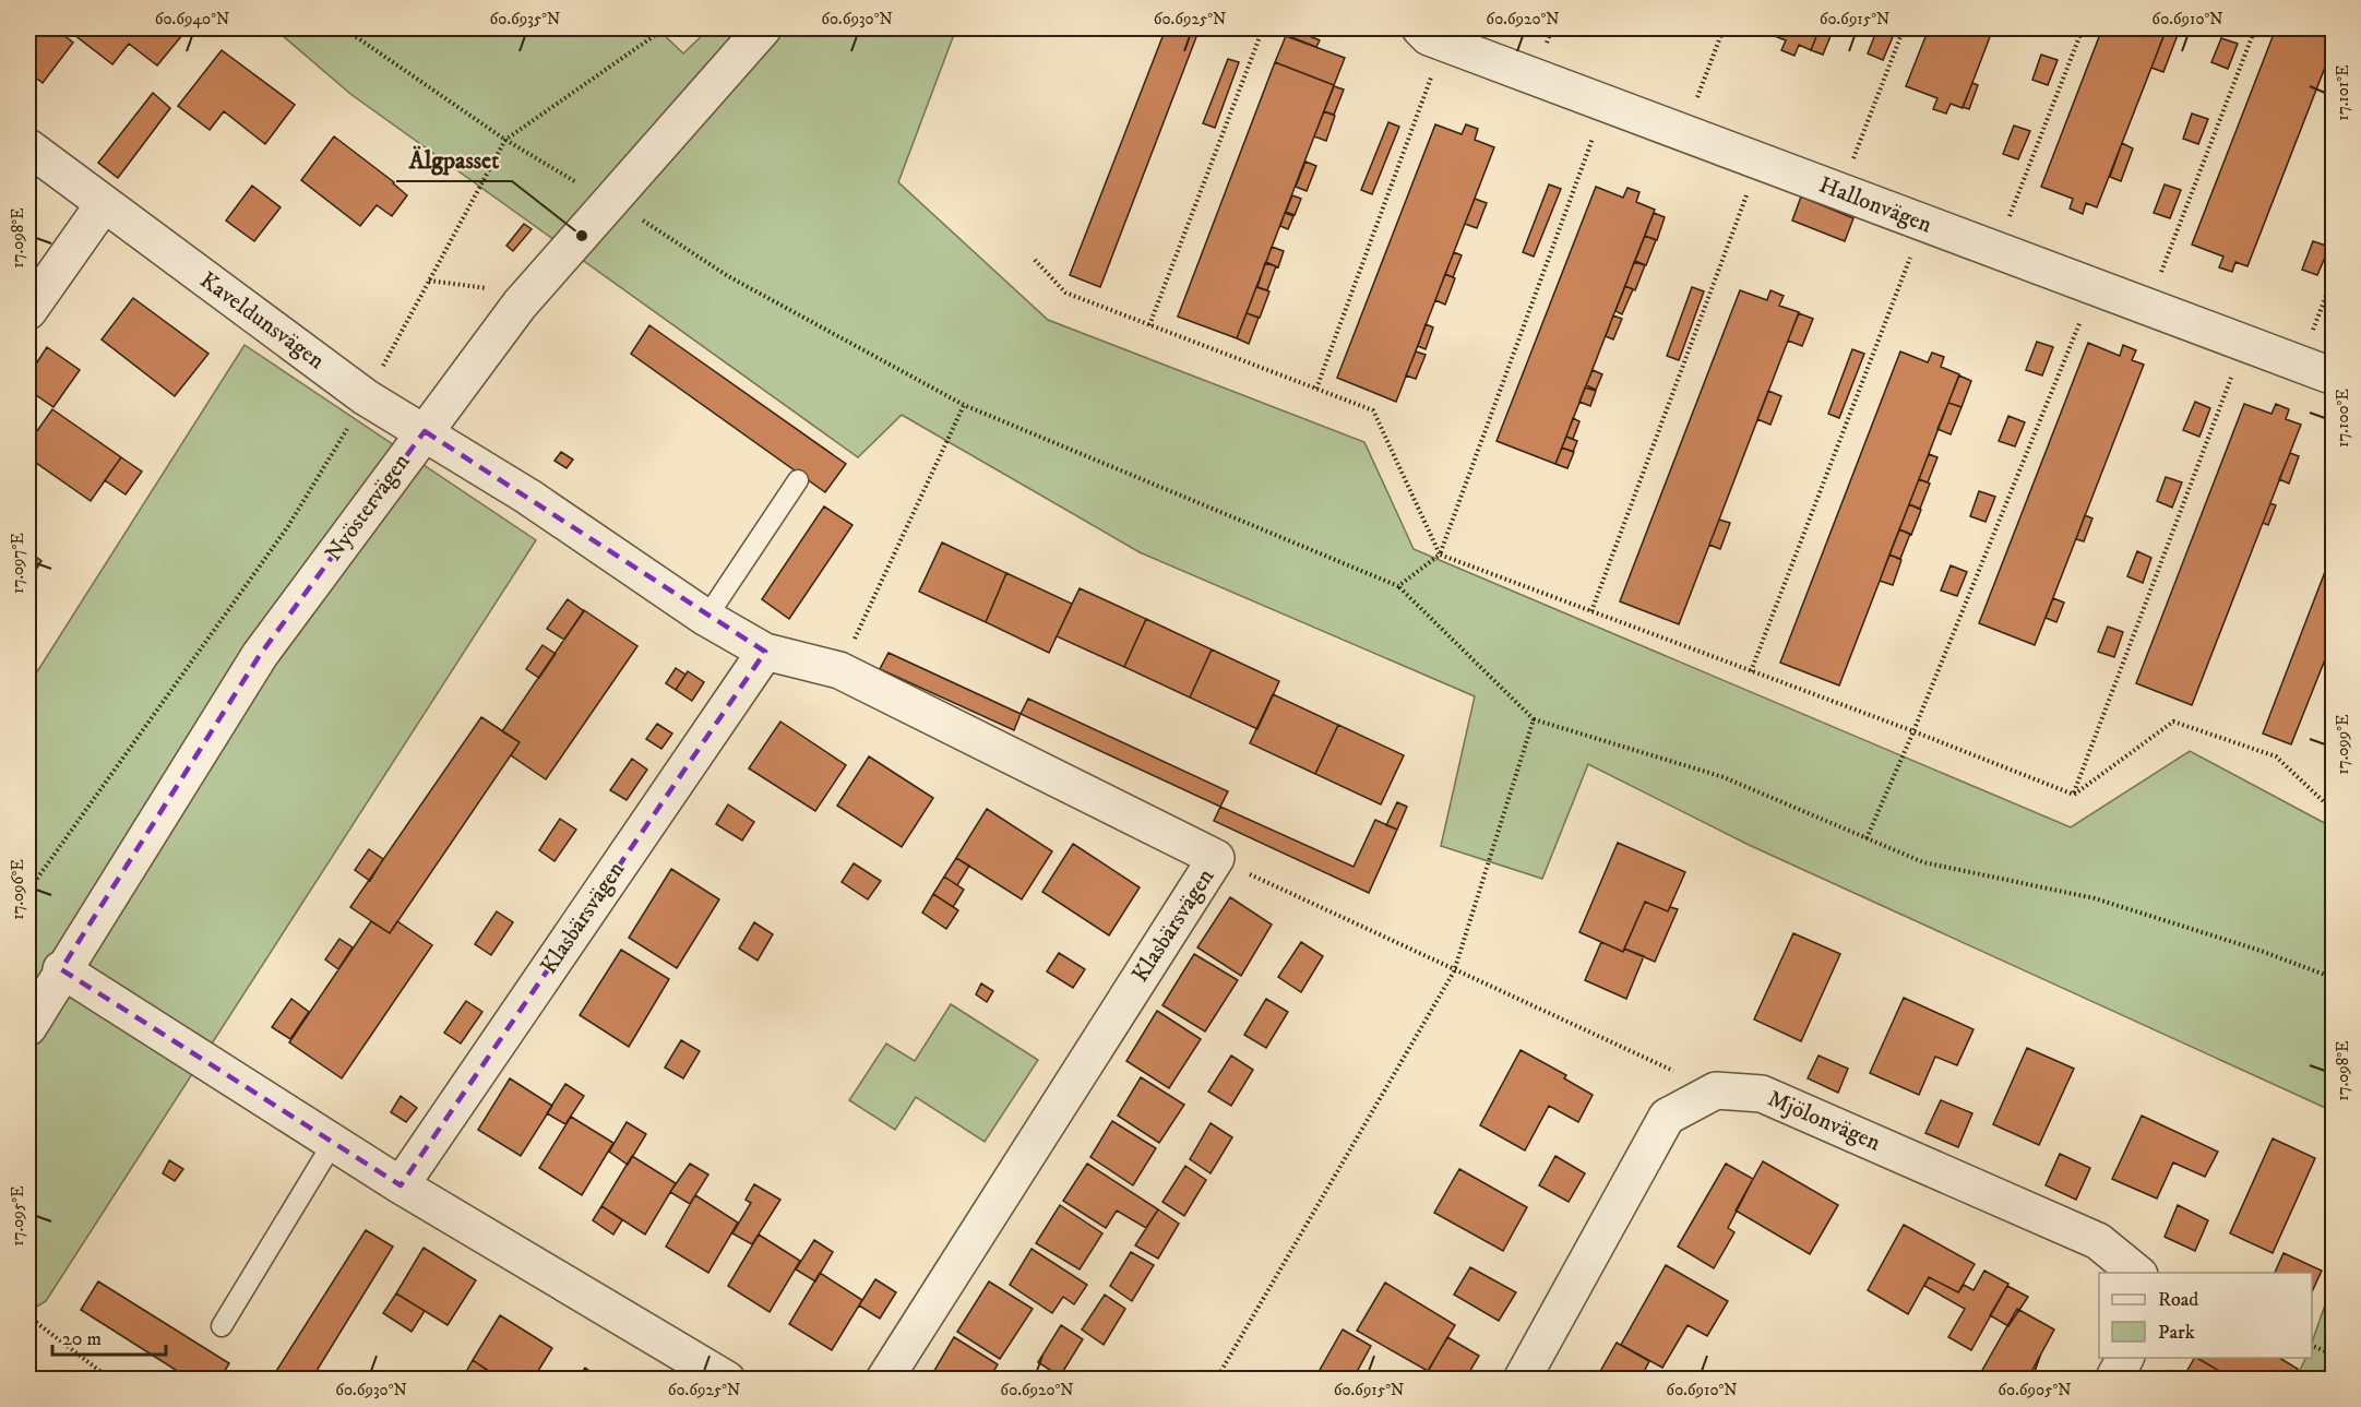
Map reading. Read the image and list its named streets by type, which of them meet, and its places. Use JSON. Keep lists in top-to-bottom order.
{
  "streets": {
    "street": [
      "Hallonvägen",
      "Kaveldunsvägen",
      "Nyöstervägen",
      "Klasbärsvägen",
      "Mjölonvägen"
    ]
  },
  "crossings": [
    ["Kaveldunsvägen", "Nyöstervägen"],
    ["Kaveldunsvägen", "Klasbärsvägen"],
    ["Nyöstervägen", "Klasbärsvägen"]
  ],
  "places": ["Älgpasset"],
  "legend": ["Road", "Park"],
  "scale_bar": "20 m",
  "coordinates": [
    "60.6940°N",
    "60.6935°N",
    "60.6930°N",
    "60.6925°N",
    "60.6920°N",
    "60.6915°N",
    "60.6910°N",
    "17.101°E",
    "17.098°E",
    "17.100°E",
    "17.097°E",
    "17.099°E",
    "17.096°E",
    "17.095°E",
    "60.6905°N"
  ]
}
